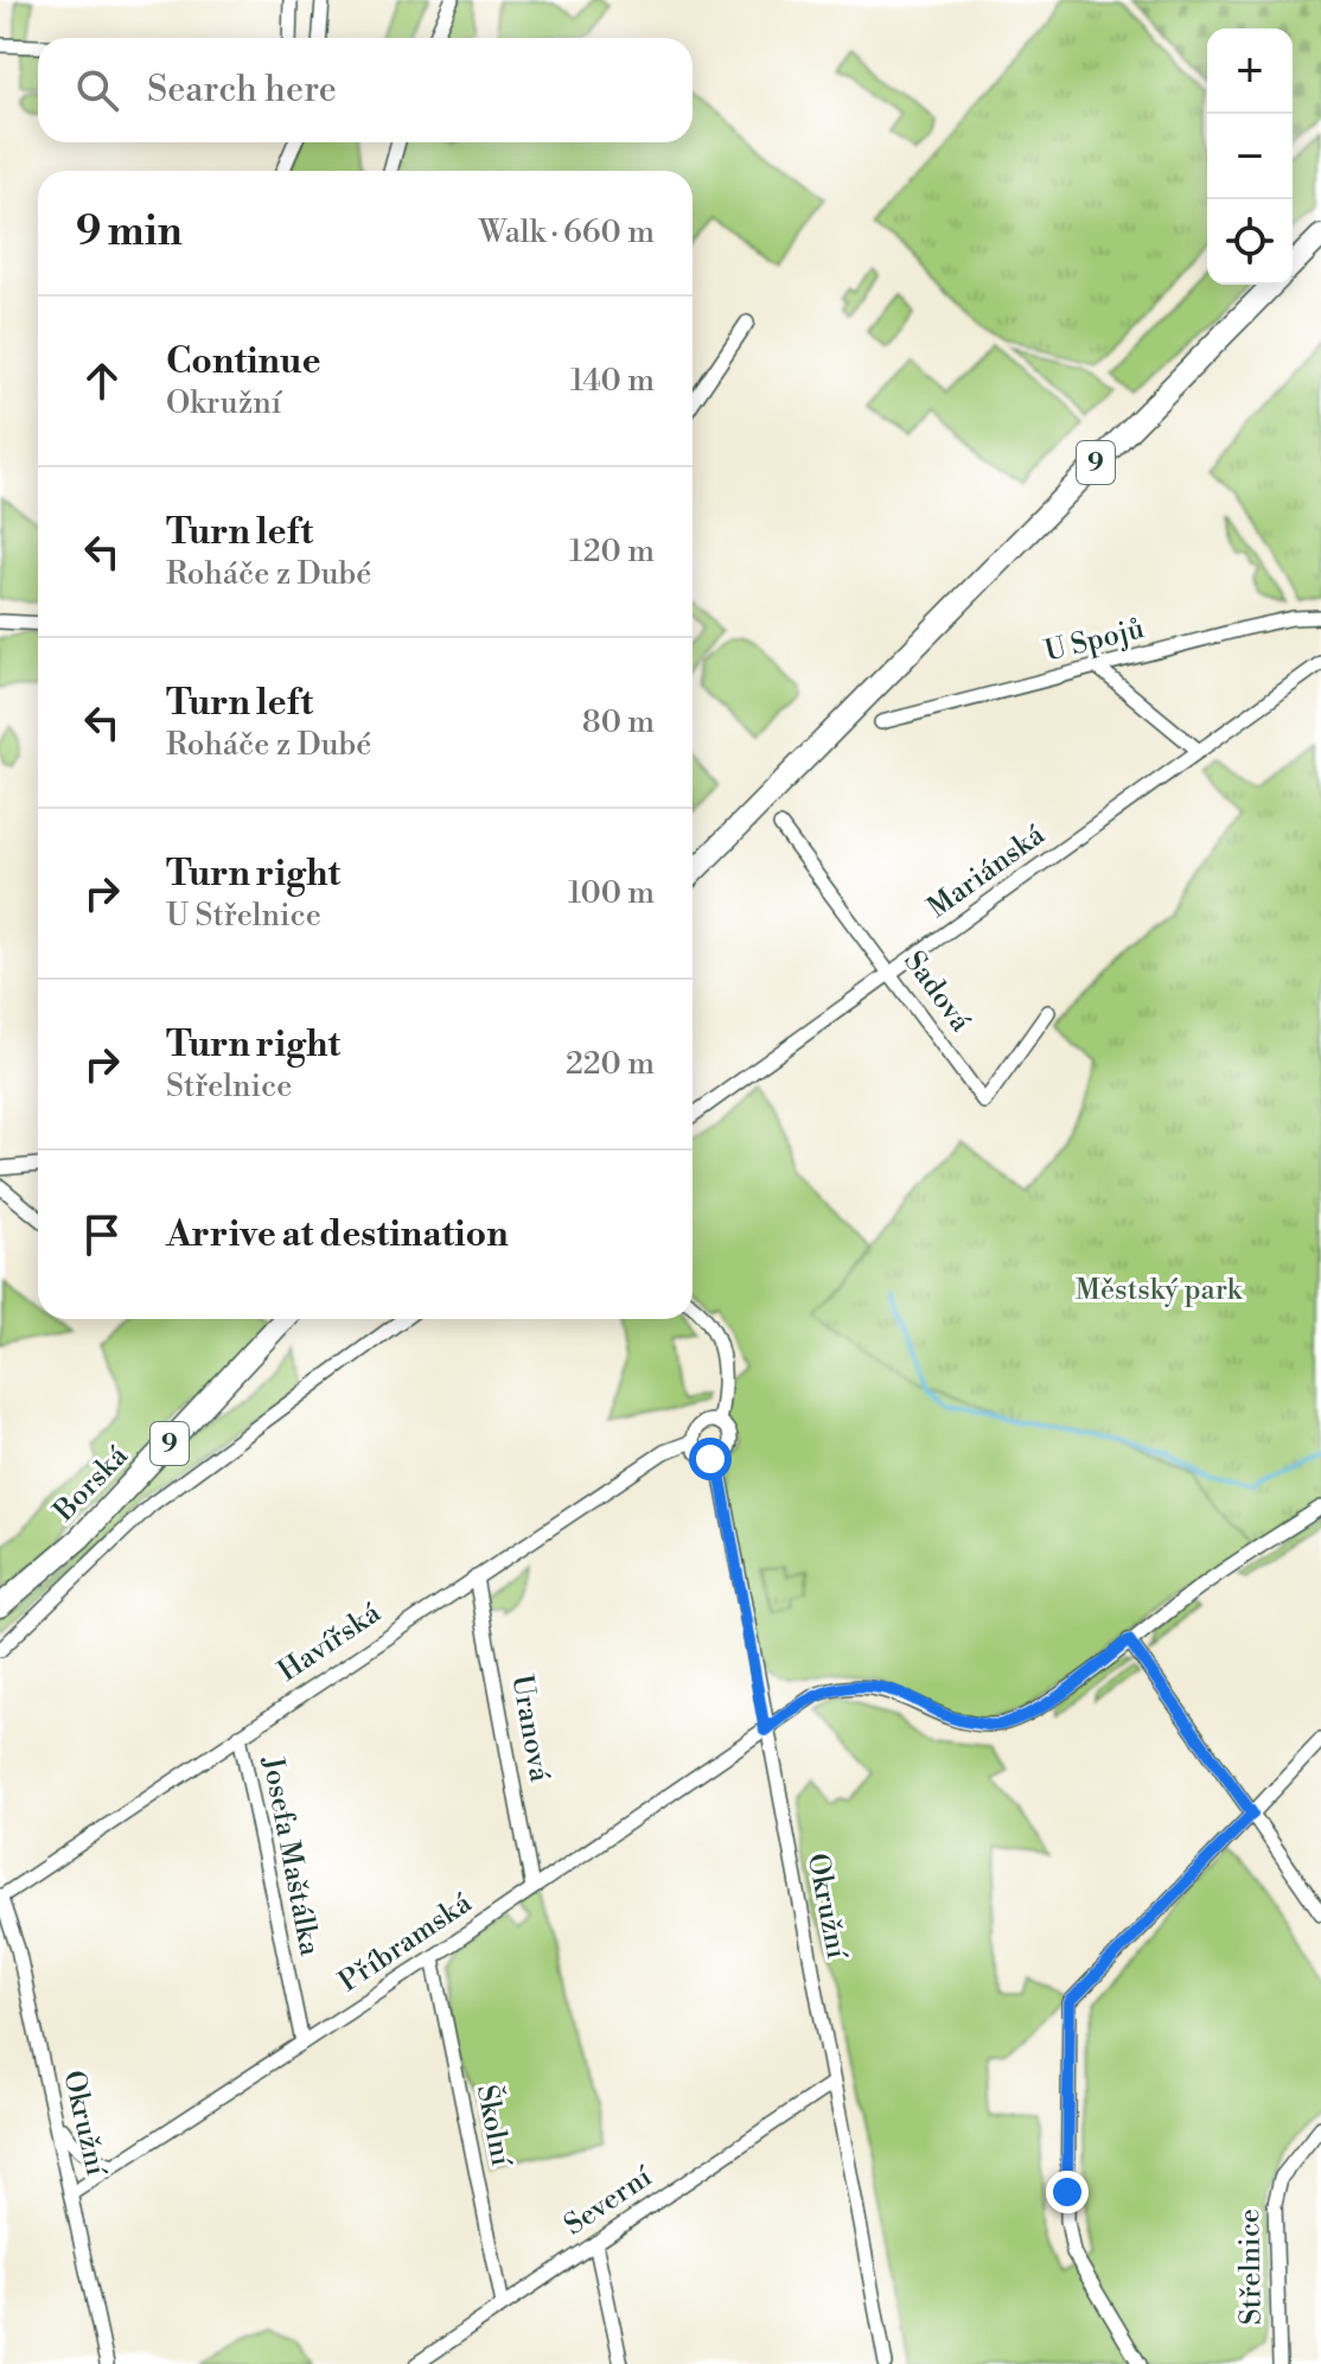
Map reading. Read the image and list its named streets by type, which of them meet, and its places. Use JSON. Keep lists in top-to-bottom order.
{
  "streets": {
    "main road": ["9", "Borská"],
    "street": [
      "U Spojů",
      "Mariánská",
      "Sadová",
      "Havířská",
      "Uranová",
      "Josefa Maštálka",
      "Okružní",
      "Příbramská",
      "Školní",
      "Severní",
      "Střelnice"
    ]
  },
  "crossings": [
    ["Mariánská", "Sadová"],
    ["Havířská", "Uranová"],
    ["Havířská", "Josefa Maštálka"],
    ["Havířská", "Okružní"],
    ["Uranová", "Příbramská"],
    ["Josefa Maštálka", "Příbramská"],
    ["Okružní", "Příbramská"],
    ["Okružní", "Severní"],
    ["Příbramská", "Školní"],
    ["Školní", "Severní"]
  ],
  "parks": ["Městský park"],
  "page": {
    "map_buttons": ["+", "−"],
    "search": "Search here",
    "heading": ["9 min", "Walk · 660 m"],
    "list": [
      ["Continue", "Okružní", "140 m"],
      ["Turn left", "Roháče z Dubé", "120 m"],
      ["Turn left", "Roháče z Dubé", "80 m"],
      ["Turn right", "U Střelnice", "100 m"],
      ["Turn right", "Střelnice", "220 m"],
      "Arrive at destination"
    ]
  }
}
